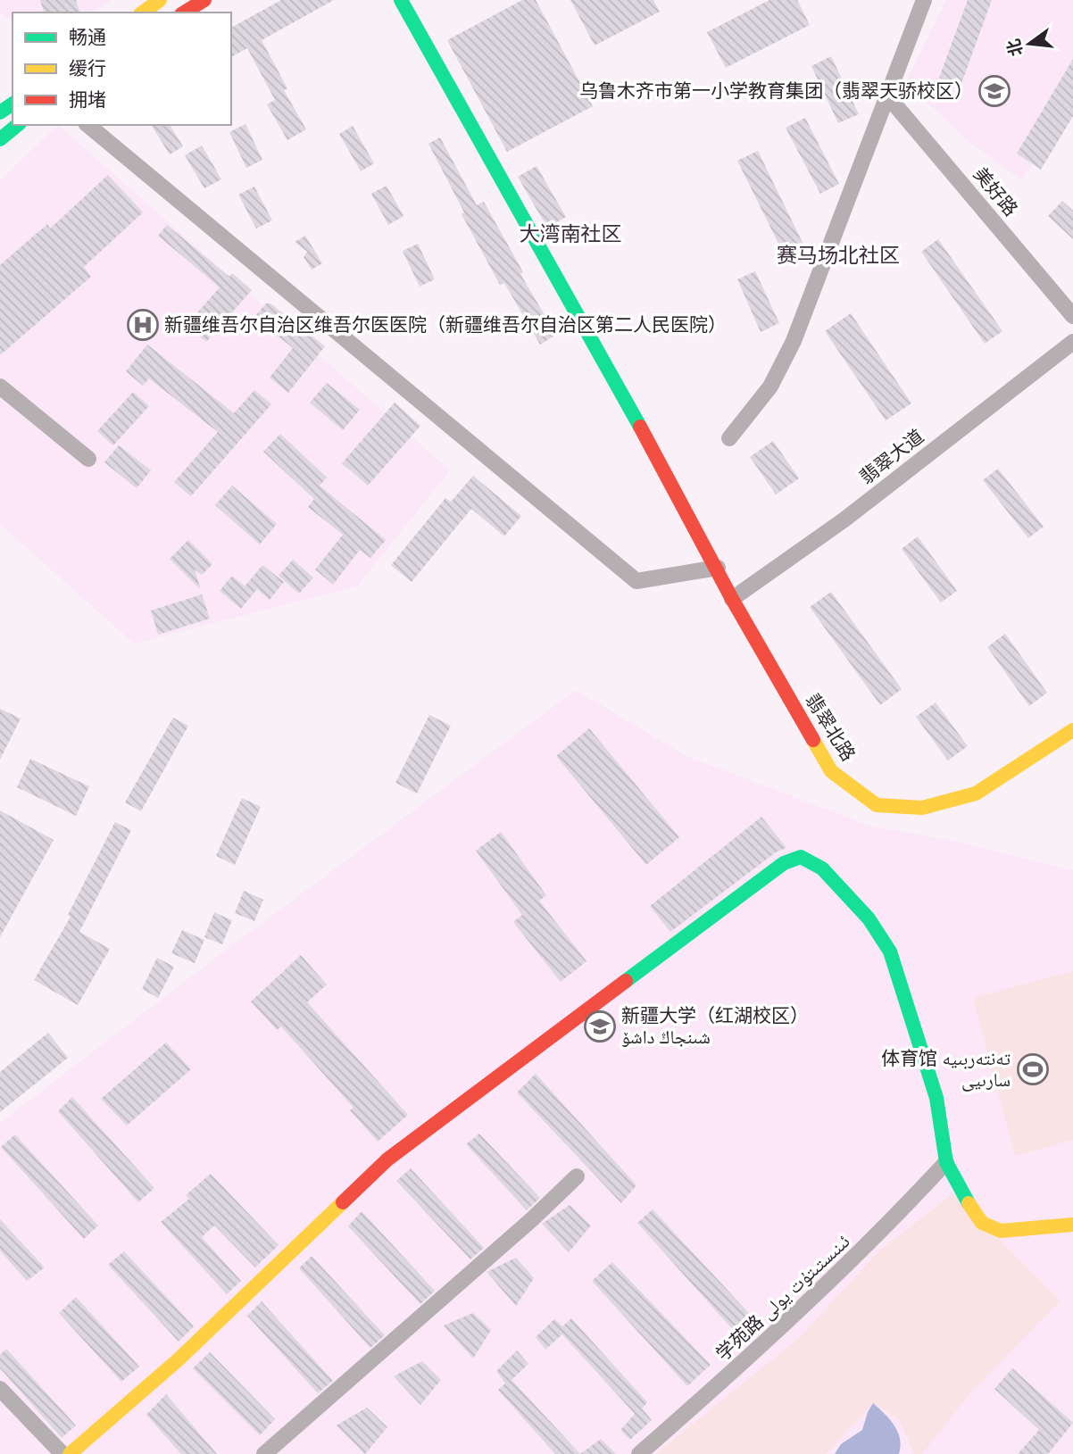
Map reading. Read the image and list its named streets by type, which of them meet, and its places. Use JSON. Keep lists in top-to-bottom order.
{
  "streets": {
    "street": [
      "美好路",
      "翡翠大道",
      "翡翠北路",
      "学苑路 ئىنىستىتۇت يولى"
    ]
  },
  "crossings": [
    ["翡翠大道", "翡翠北路"]
  ],
  "districts": ["大湾南社区", "赛马场北社区"],
  "places": {
    "school or university": ["乌鲁木齐市第一小学教育集团（翡翠天骄校区）", "新疆大学（红湖校区） شىنجاڭ داشۆ"],
    "hospital": ["新疆维吾尔自治区维吾尔医医院（新疆维吾尔自治区第二人民医院）"],
    "sports": ["体育馆 تەنتەربىيە سارىيى"]
  },
  "legend": ["畅通", "缓行", "拥堵"],
  "north": "left"
}
